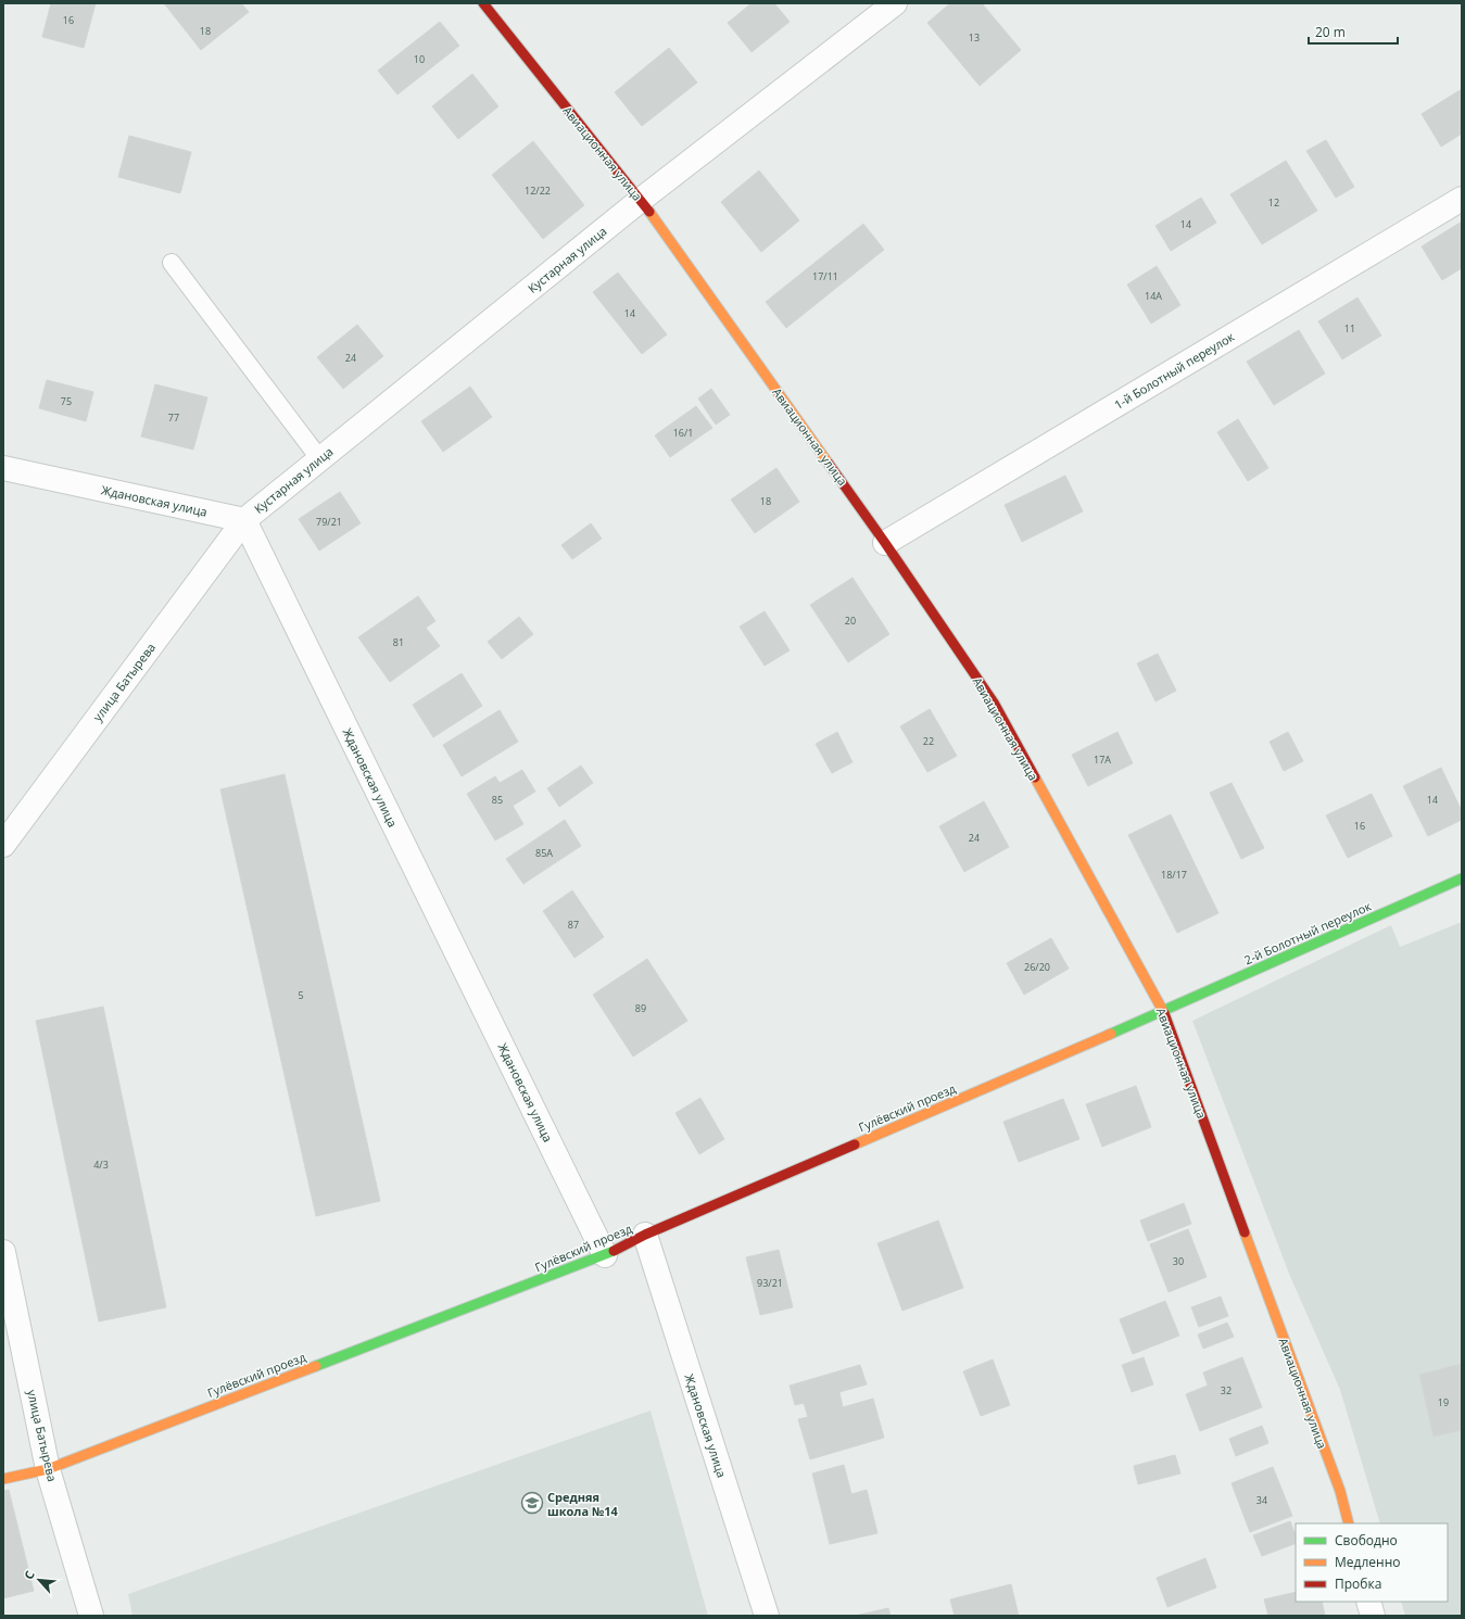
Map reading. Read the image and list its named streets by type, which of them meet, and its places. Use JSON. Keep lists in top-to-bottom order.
{
  "streets": {
    "street": [
      "Авиационная улица",
      "Кустарная улица",
      "1-й Болотный переулок",
      "Ждановская улица",
      "улица Батырева",
      "2-й Болотный переулок",
      "Гулёвский проезд"
    ]
  },
  "crossings": [
    ["Авиационная улица", "Кустарная улица"],
    ["Авиационная улица", "1-й Болотный переулок"],
    ["Авиационная улица", "2-й Болотный переулок"],
    ["Авиационная улица", "Гулёвский проезд"],
    ["Кустарная улица", "Ждановская улица"],
    ["Кустарная улица", "улица Батырева"],
    ["Ждановская улица", "улица Батырева"],
    ["Ждановская улица", "Гулёвский проезд"],
    ["улица Батырева", "Гулёвский проезд"],
    ["2-й Болотный переулок", "Гулёвский проезд"]
  ],
  "places": {
    "school or university": ["Средняя школа №14"]
  },
  "house_numbers": [
    "16",
    "18",
    "13",
    "10",
    "12/22",
    "12",
    "14",
    "17/11",
    "14А",
    "14",
    "11",
    "24",
    "75",
    "77",
    "16/1",
    "18",
    "79/21",
    "20",
    "81",
    "22",
    "17А",
    "85",
    "14",
    "16",
    "24",
    "85А",
    "18/17",
    "87",
    "26/20",
    "5",
    "89",
    "4/3",
    "30",
    "93/21",
    "32",
    "19",
    "34"
  ],
  "legend": ["Свободно", "Медленно", "Пробка"],
  "scale_bar": "20 m",
  "north": "top left"
}
